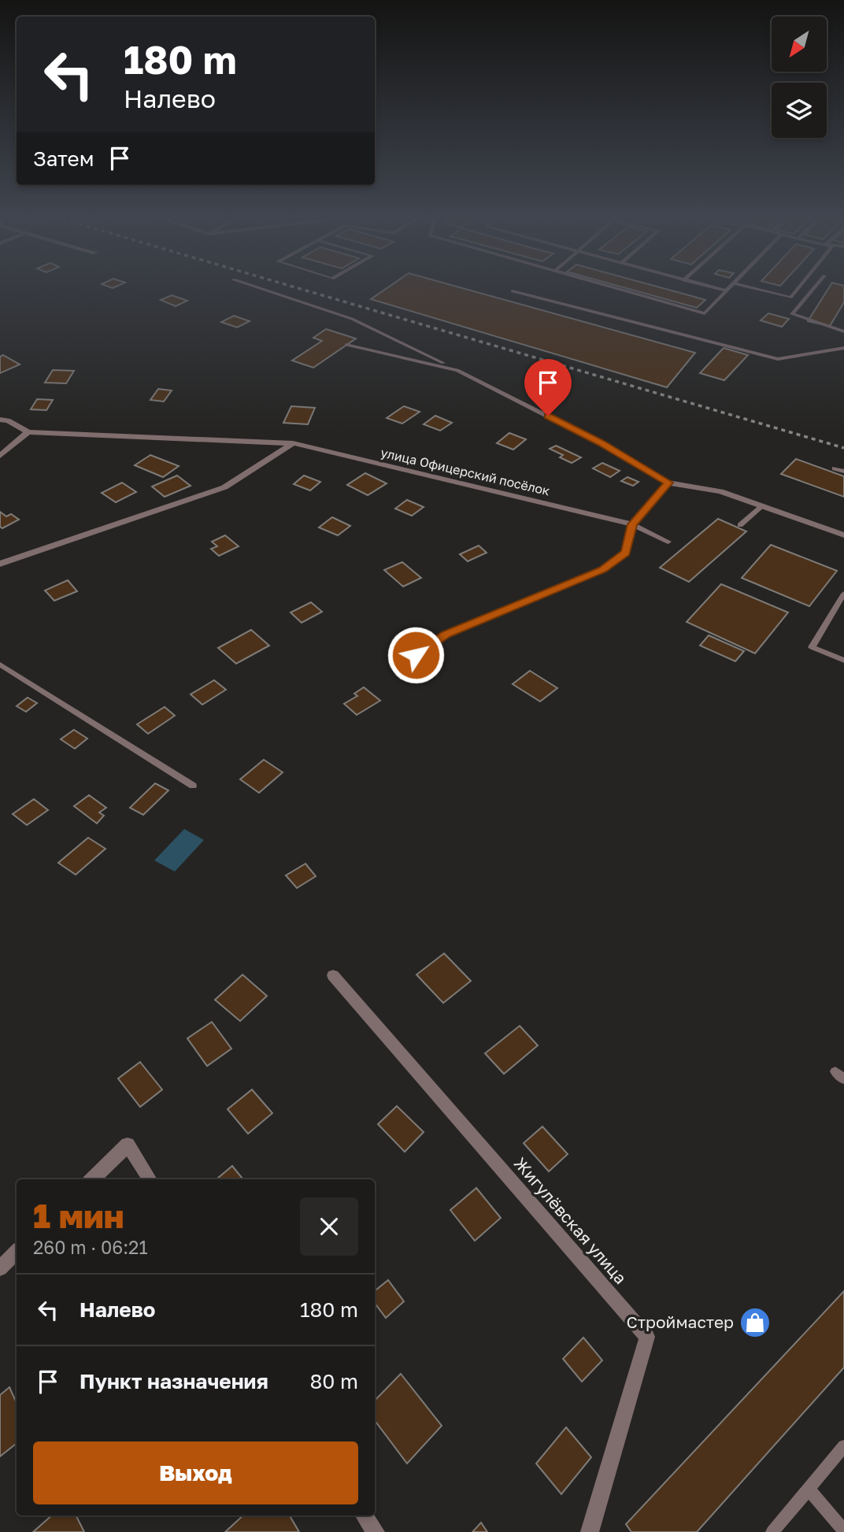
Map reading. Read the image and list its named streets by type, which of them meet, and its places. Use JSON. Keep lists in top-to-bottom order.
{
  "streets": {
    "street": ["улица Офицерский посёлок", "Жигулёвская улица"]
  },
  "places": {
    "shop": ["Строймастер"]
  },
  "north": "bottom left",
  "page": {
    "turn": ["180 m", "Налево"],
    "then": "Затем",
    "heading": ["1 мин", "260 m · 06:21"],
    "list": [
      {
        "name": "Налево",
        "value": "180 m"
      },
      {
        "name": "Пункт назначения",
        "value": "80 m"
      }
    ],
    "buttons": "Выход"
  }
}
